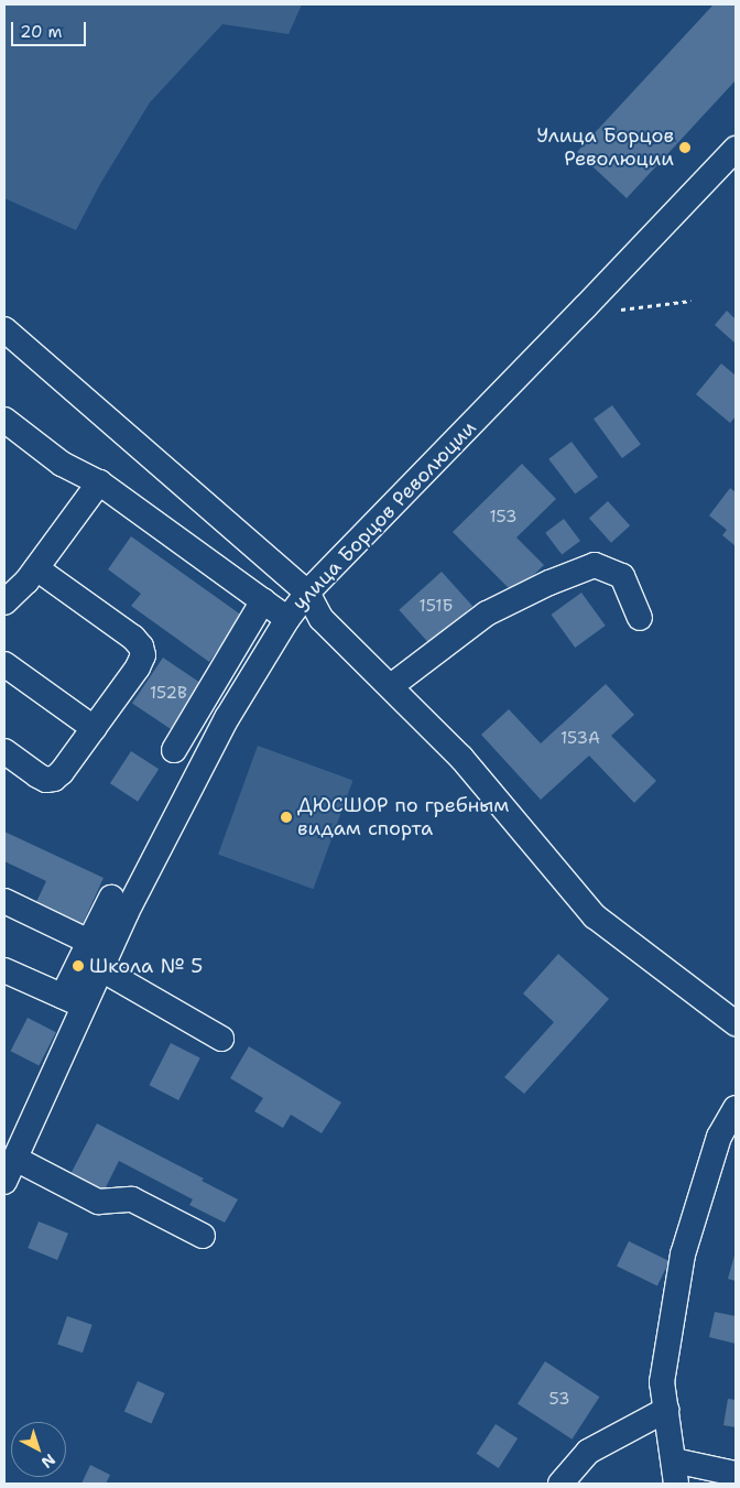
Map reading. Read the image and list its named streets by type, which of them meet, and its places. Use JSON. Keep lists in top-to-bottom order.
{
  "streets": {
    "street": ["улица Борцов Революции"]
  },
  "places": ["Улица Борцов Революции", "ДЮСШОР по гребным видам спорта", "Школа № 5"],
  "house_numbers": [
    "153",
    "151Б",
    "152В",
    "153А",
    "53"
  ],
  "scale_bar": "20 m",
  "north": "bottom right"
}
